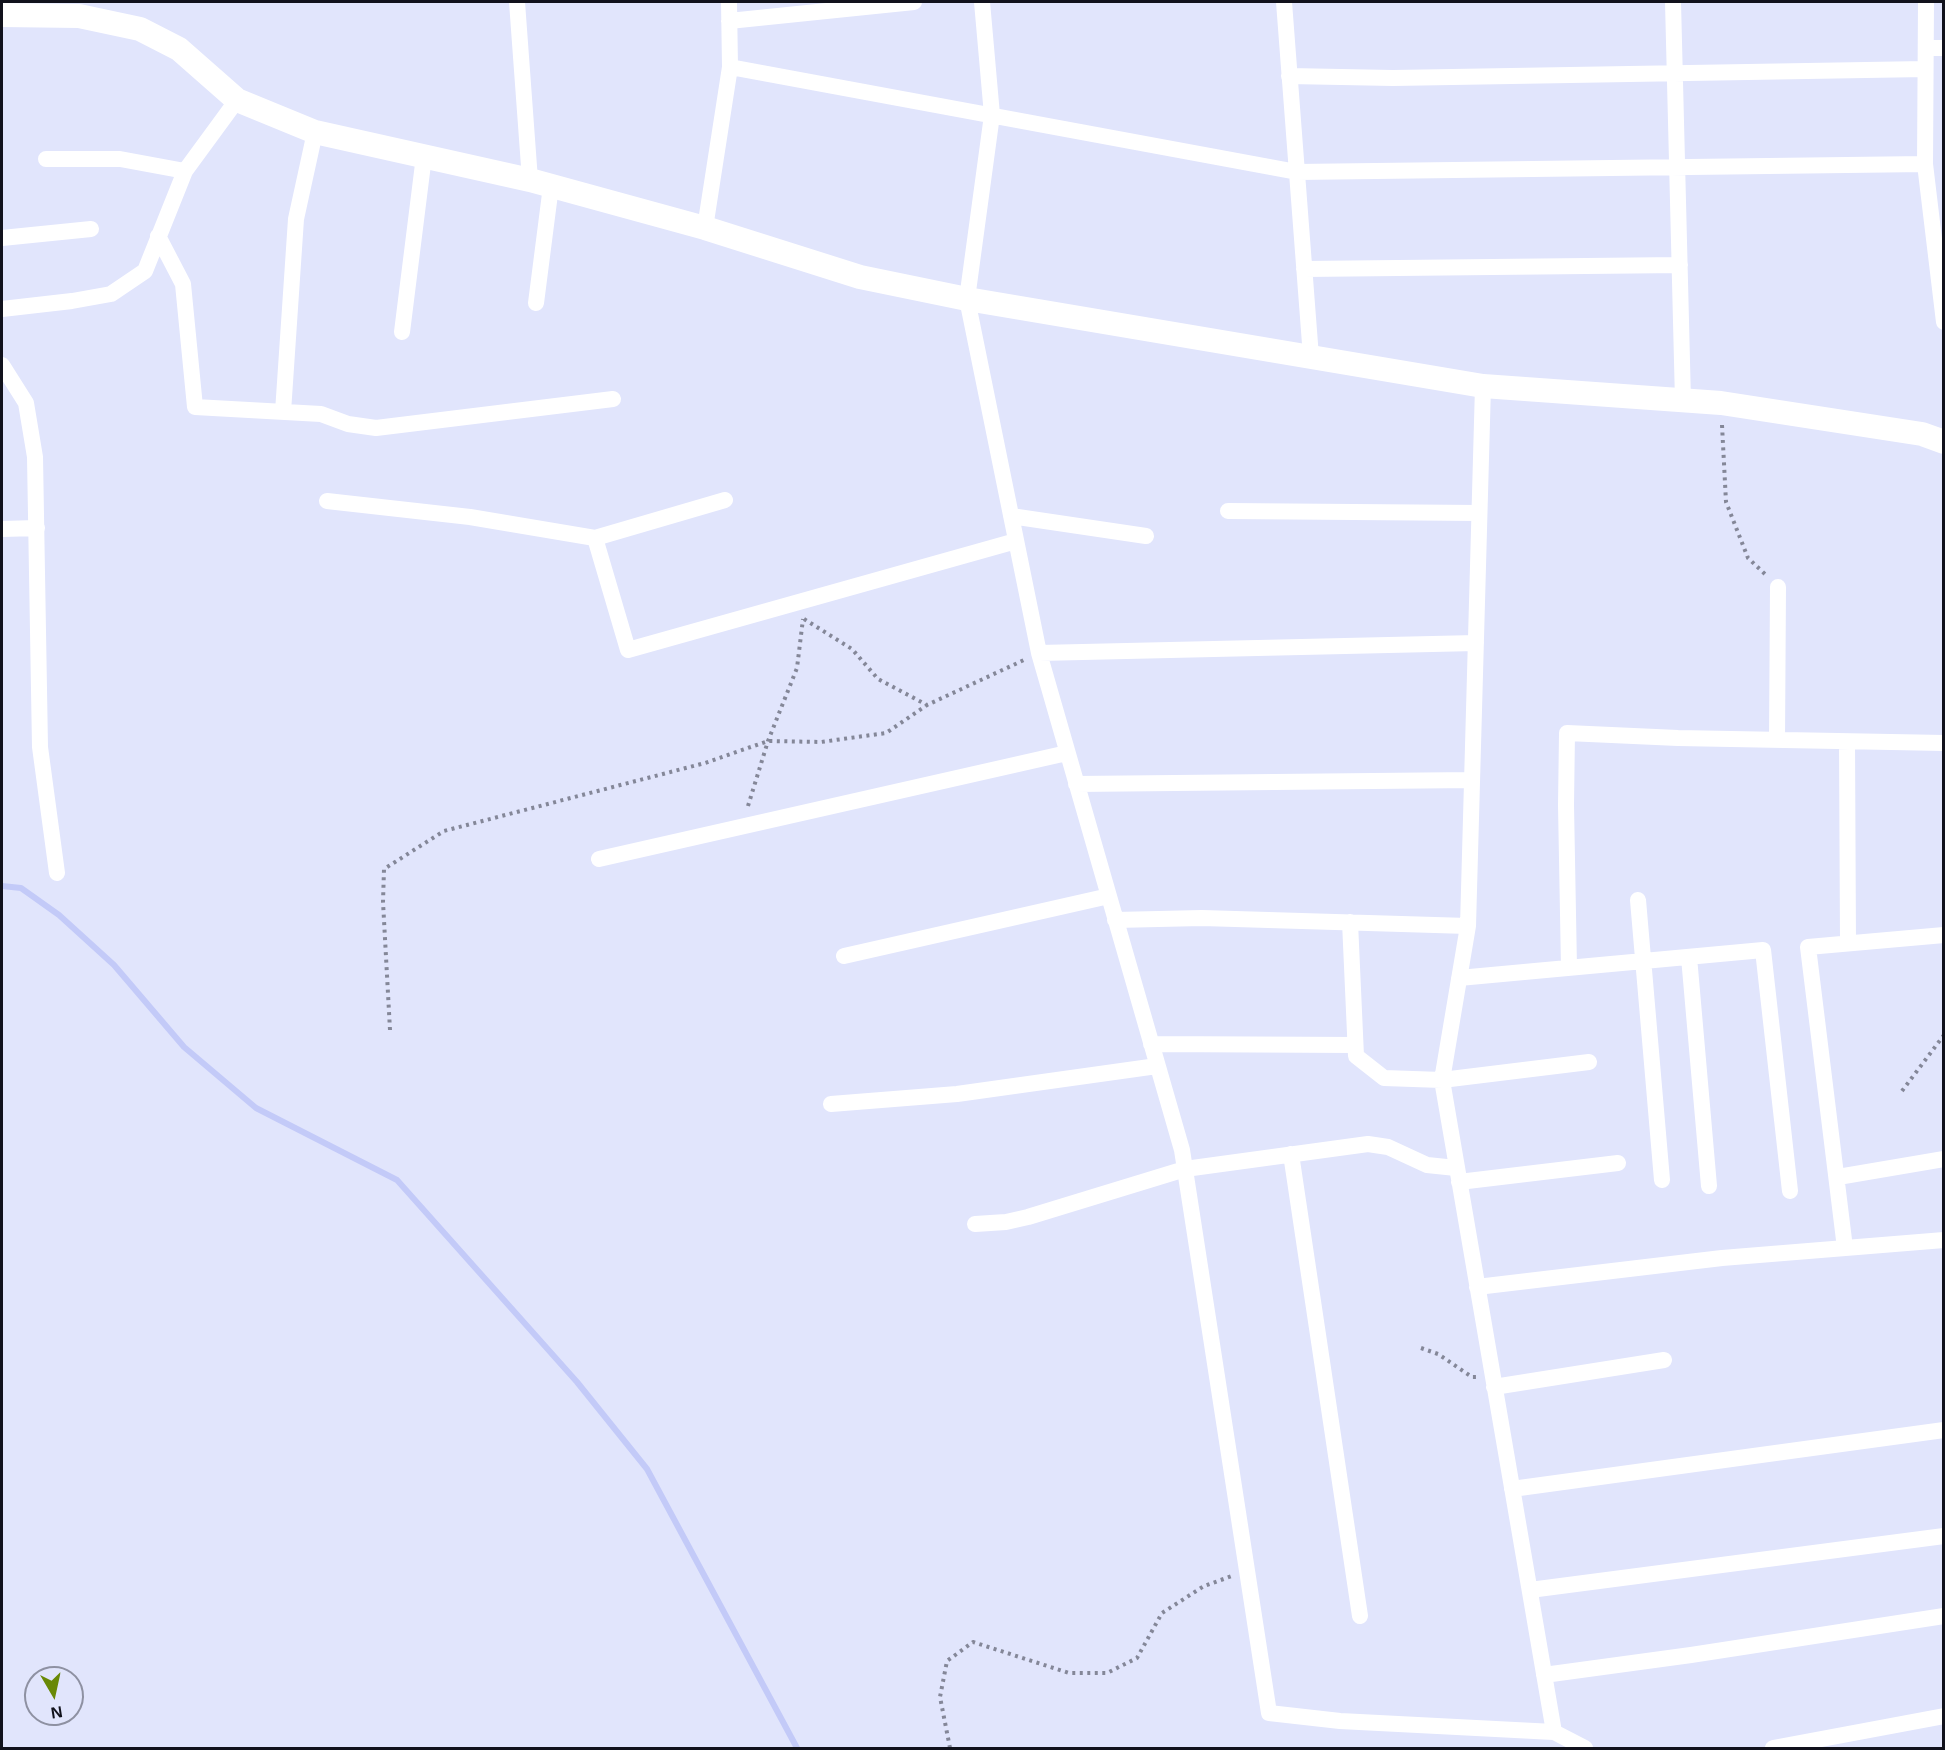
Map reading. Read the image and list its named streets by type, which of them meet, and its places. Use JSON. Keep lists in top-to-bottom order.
{
  "north": "bottom"
}
